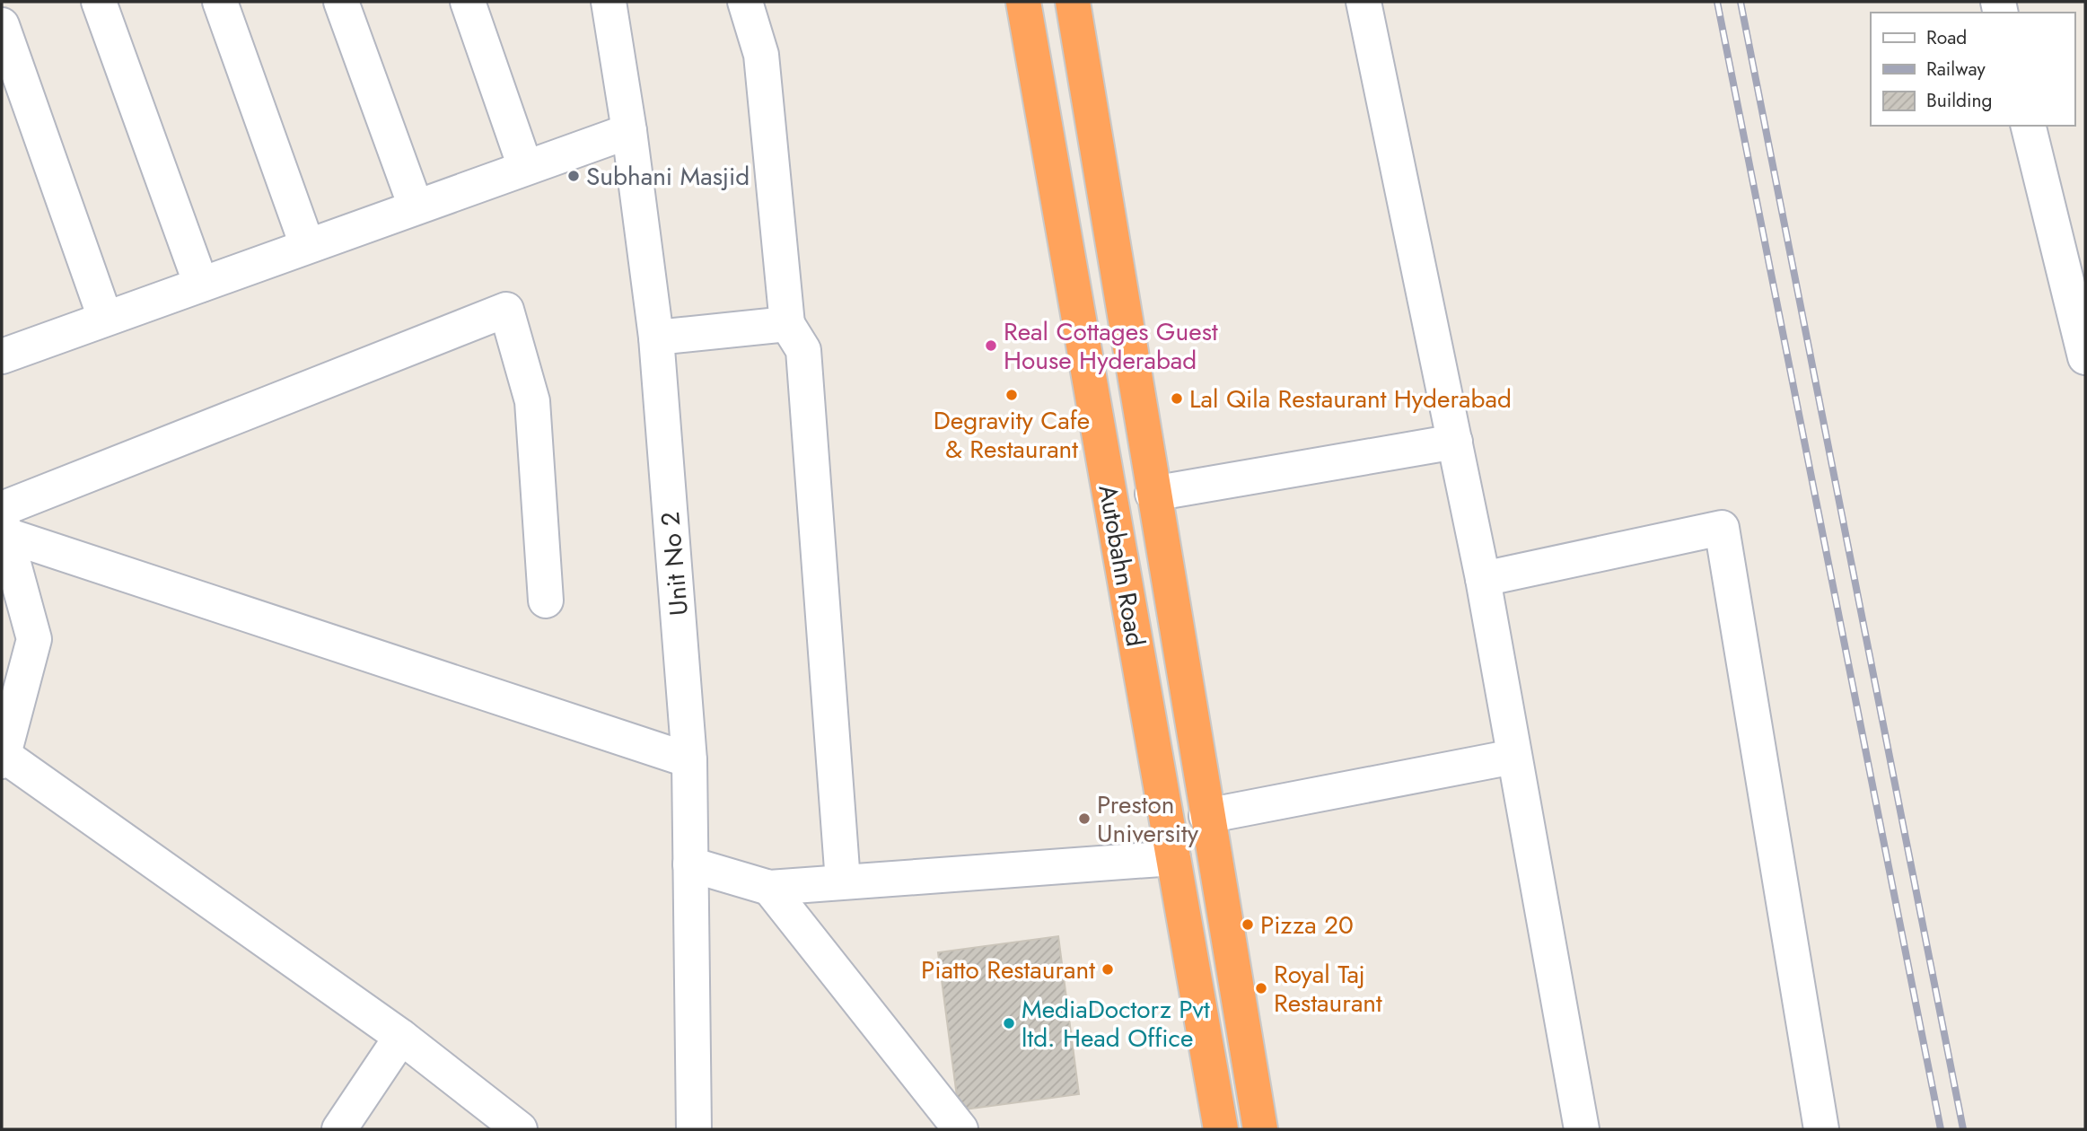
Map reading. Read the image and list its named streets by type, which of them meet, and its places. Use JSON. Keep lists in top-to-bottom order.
{
  "streets": {
    "highway": ["Autobahn Road"],
    "street": ["Unit No 2"]
  },
  "places": [
    "Subhani Masjid",
    "Real Cottages Guest House Hyderabad",
    "Degravity Cafe & Restaurant",
    "Lal Qila Restaurant Hyderabad",
    "Preston University",
    "Pizza 20",
    "Piatto Restaurant",
    "Royal Taj Restaurant",
    "MediaDoctorz Pvt ltd. Head Office"
  ],
  "legend": ["Road", "Railway", "Building"]
}
